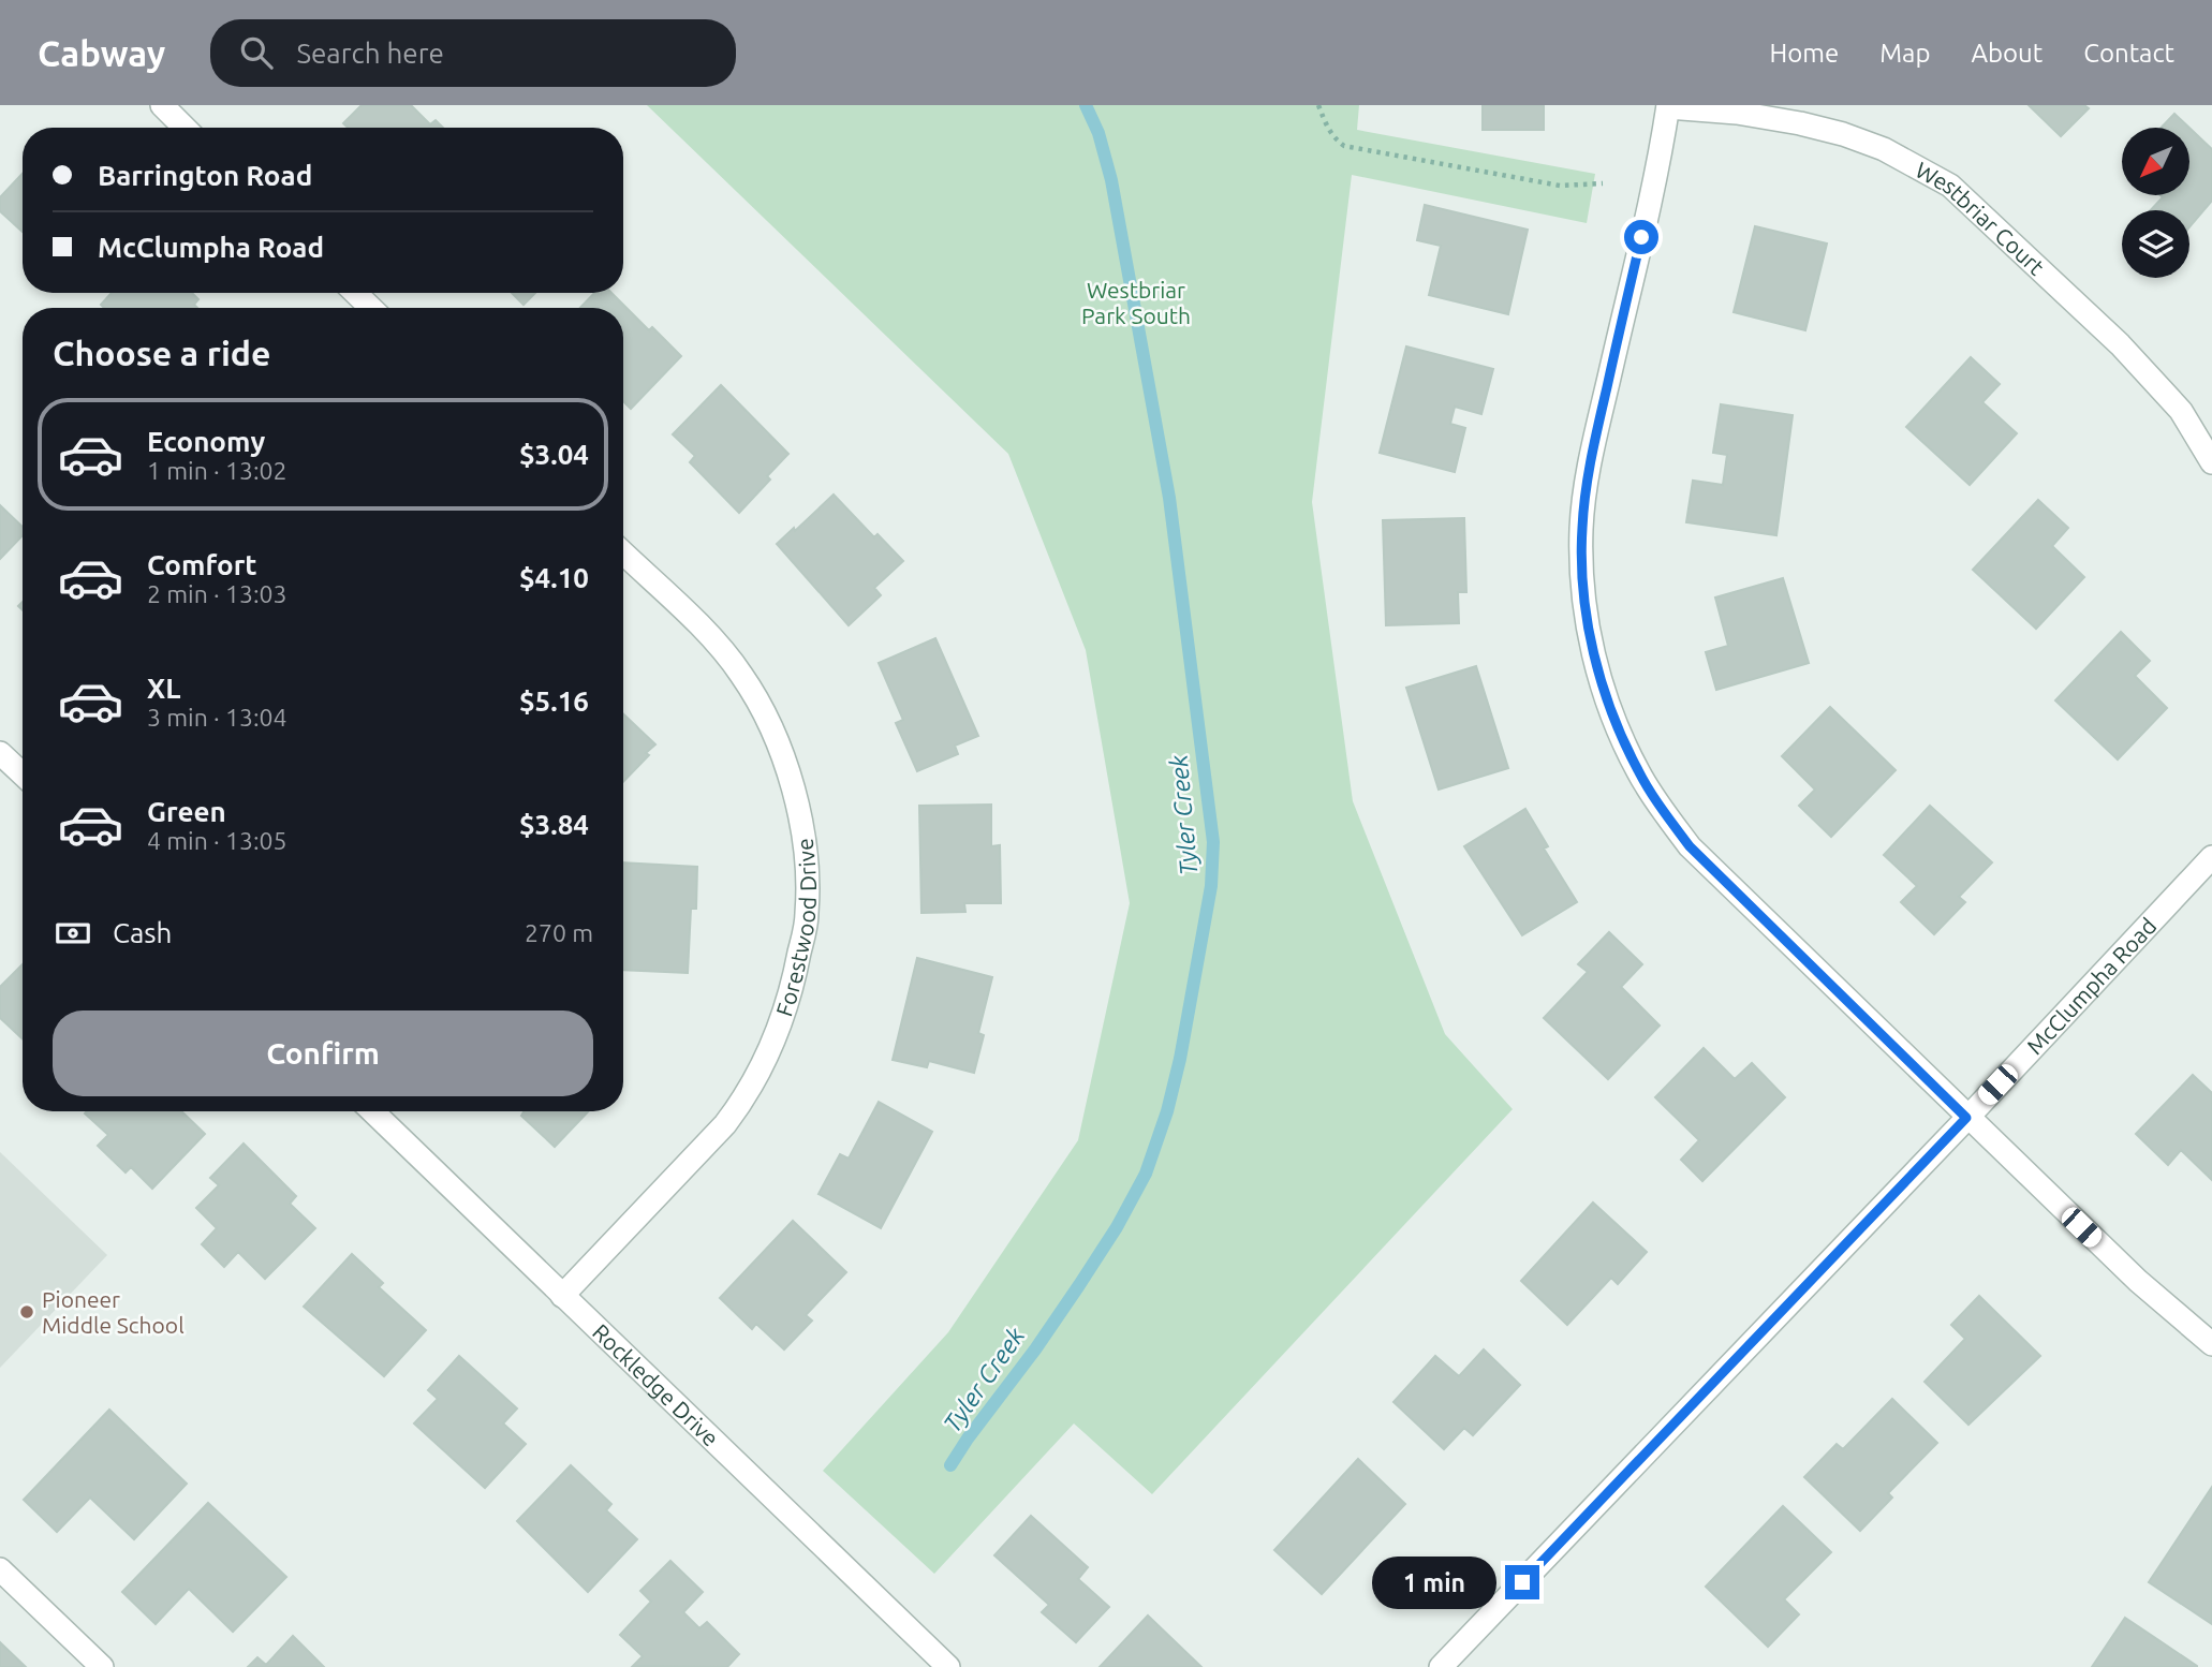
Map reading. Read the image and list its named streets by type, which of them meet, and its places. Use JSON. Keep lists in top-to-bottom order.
{
  "streets": {
    "street": [
      "Westbriar Court",
      "Forestwood Drive",
      "McClumpha Road",
      "Rockledge Drive"
    ]
  },
  "crossings": [
    ["Forestwood Drive", "Rockledge Drive"]
  ],
  "water": ["Tyler Creek"],
  "parks": ["Westbriar Park South"],
  "places": ["Pioneer Middle School"],
  "north": "bottom left",
  "page": {
    "header": "Cabway",
    "search": "Search here",
    "nav": [
      "Home",
      "Map",
      "About",
      "Contact"
    ],
    "banner": ["Barrington Road", "McClumpha Road"],
    "heading": "Choose a ride",
    "list": [
      {
        "name": "Economy",
        "note": "1 min · 13:02",
        "value": "$3.04"
      },
      {
        "name": "Comfort",
        "note": "2 min · 13:03",
        "value": "$4.10"
      },
      {
        "name": "XL",
        "note": "3 min · 13:04",
        "value": "$5.16"
      },
      {
        "name": "Green",
        "note": "4 min · 13:05",
        "value": "$3.84"
      }
    ],
    "pay": ["Cash", "270 m"],
    "buttons": "Confirm",
    "bubble": "1 min"
  }
}
